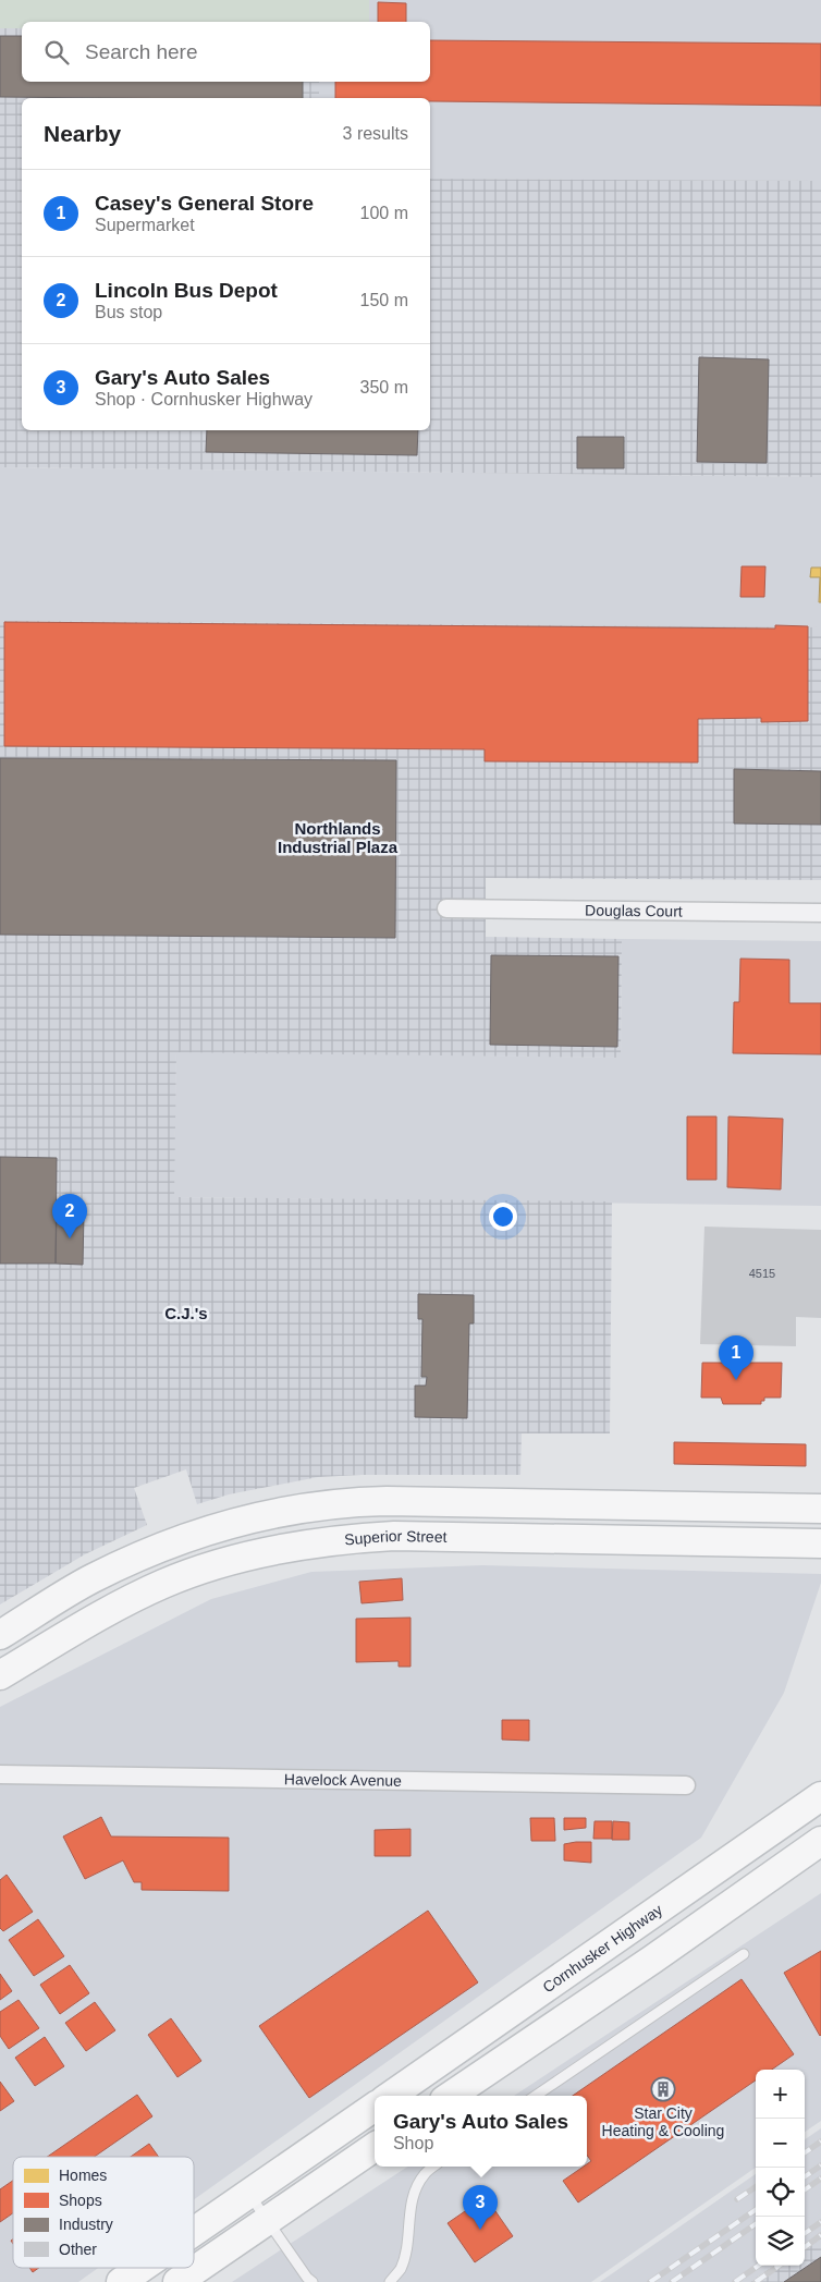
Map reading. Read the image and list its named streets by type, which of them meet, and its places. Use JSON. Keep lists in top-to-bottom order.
{
  "streets": {
    "main road": ["Superior Street", "Cornhusker Highway"],
    "street": ["Douglas Court", "Havelock Avenue"]
  },
  "districts": ["Northlands Industrial Plaza", "C.J.'s"],
  "places": {
    "building": ["Star City Heating & Cooling"]
  },
  "house_numbers": ["4515"],
  "legend": [
    "Homes",
    "Shops",
    "Industry",
    "Other"
  ],
  "page": {
    "search": "Search here",
    "heading": ["Nearby", "3 results"],
    "list": [
      {
        "mark": "1",
        "name": "Casey's General Store",
        "note": "Supermarket",
        "value": "100 m"
      },
      {
        "mark": "2",
        "name": "Lincoln Bus Depot",
        "note": "Bus stop",
        "value": "150 m"
      },
      {
        "mark": "3",
        "name": "Gary's Auto Sales",
        "note": "Shop · Cornhusker Highway",
        "value": "350 m"
      }
    ],
    "pins": ["2", "1", "3"],
    "map_buttons": ["+", "−"],
    "popup": ["Gary's Auto Sales", "Shop"]
  }
}
